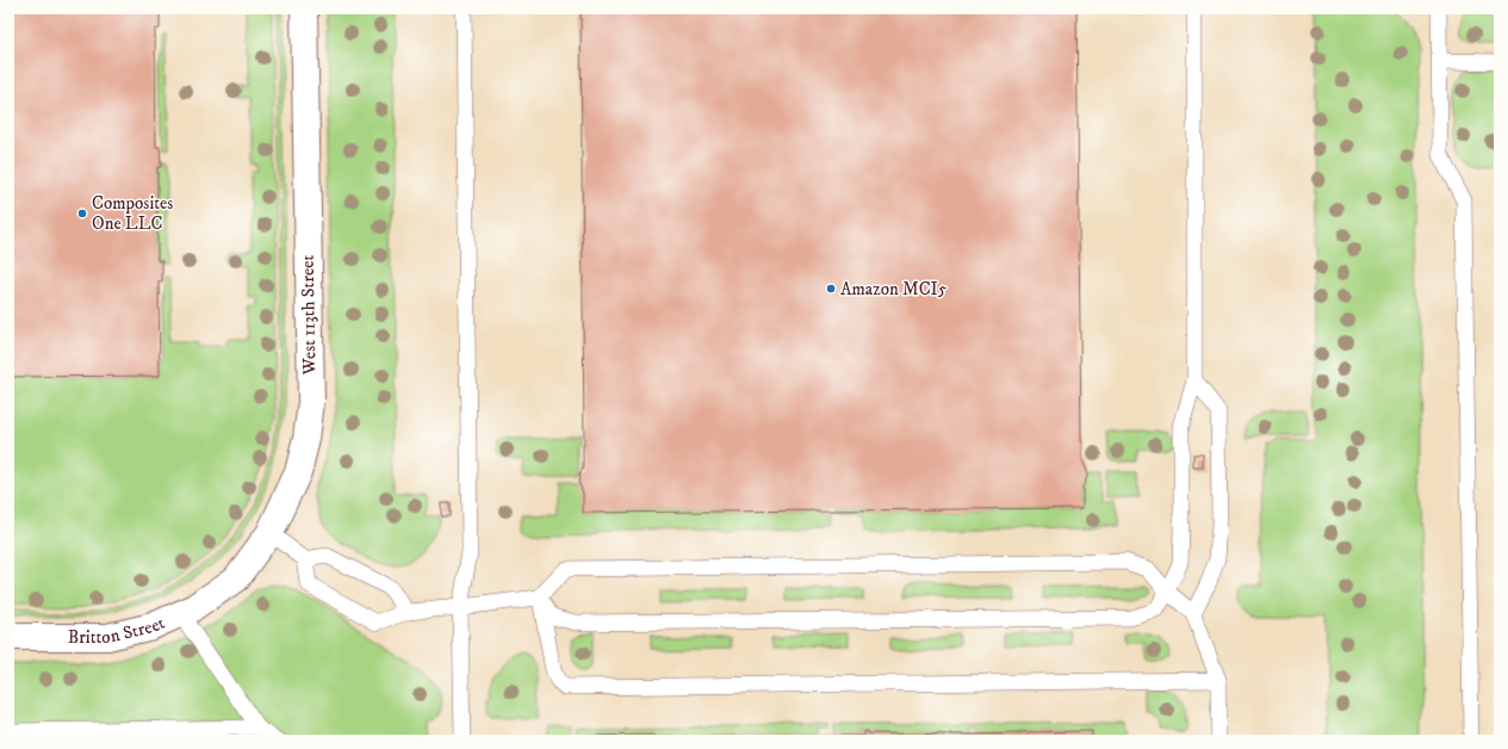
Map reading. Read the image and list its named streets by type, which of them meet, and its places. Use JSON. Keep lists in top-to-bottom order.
{
  "streets": {
    "street": ["West 113th Street", "Britton Street"]
  },
  "crossings": [
    ["West 113th Street", "Britton Street"]
  ],
  "places": ["Composites One LLC", "Amazon MCI5"]
}
